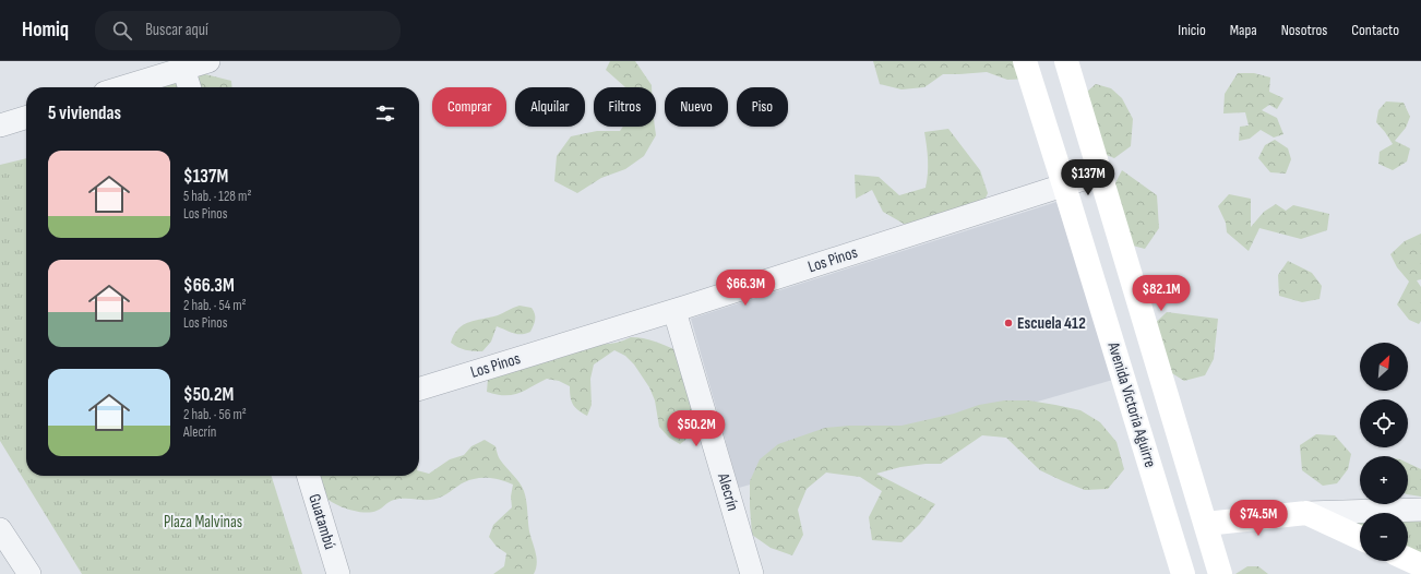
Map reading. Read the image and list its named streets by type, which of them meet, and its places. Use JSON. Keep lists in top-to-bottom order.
{
  "streets": {
    "main road": ["Avenida Victoria Aguirre"],
    "street": ["Los Pinos", "Alecrín", "Guatambú"]
  },
  "crossings": [
    ["Los Pinos", "Avenida Victoria Aguirre"],
    ["Los Pinos", "Alecrín"]
  ],
  "parks": ["Plaza Malvinas"],
  "places": ["Escuela 412"],
  "north": "top right",
  "page": {
    "header": "Homiq",
    "search": "Buscar aquí",
    "nav": [
      "Inicio",
      "Mapa",
      "Nosotros",
      "Contacto"
    ],
    "chip": [
      "Comprar",
      "Alquilar",
      "Filtros",
      "Nuevo",
      "Piso"
    ],
    "heading": "5 viviendas",
    "list": [
      {
        "name": "$137M",
        "note": "5 hab. · 128 m² · Los Pinos"
      },
      {
        "name": "$66.3M",
        "note": "2 hab. · 54 m² · Los Pinos"
      },
      {
        "name": "$50.2M",
        "note": "2 hab. · 56 m² · Alecrín"
      }
    ],
    "price": [
      "$137M",
      "$66.3M",
      "$82.1M",
      "$50.2M",
      "$74.5M"
    ],
    "map_buttons": ["+", "−"]
  }
}
